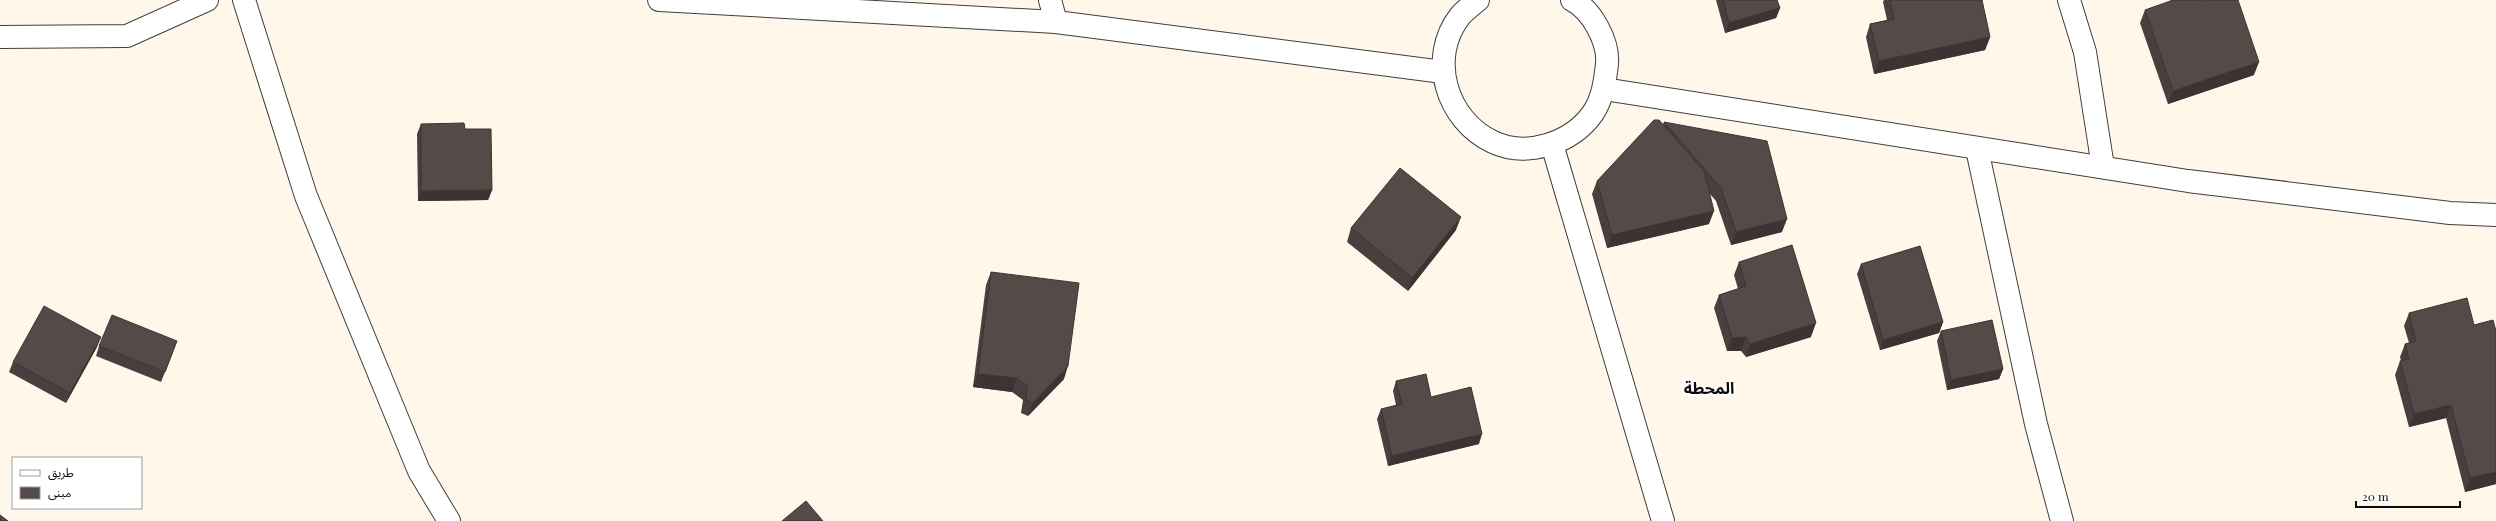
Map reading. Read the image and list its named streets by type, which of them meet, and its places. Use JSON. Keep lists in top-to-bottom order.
{
  "districts": ["المحطة"],
  "legend": ["طريق", "مبنى"],
  "scale_bar": "20 m"
}
